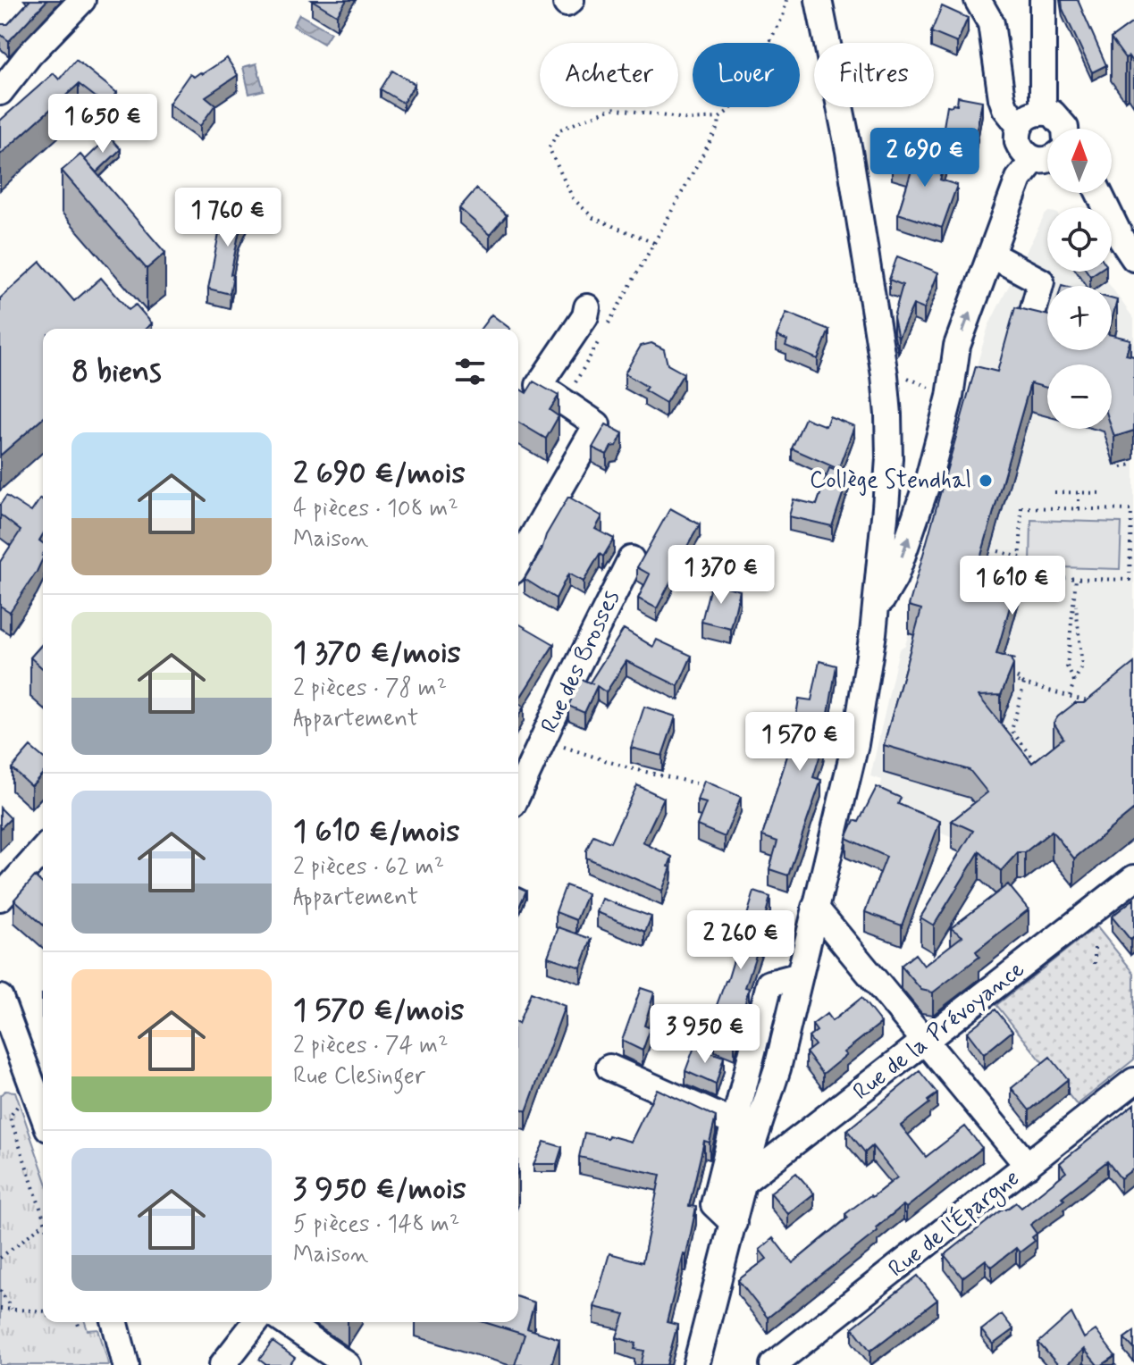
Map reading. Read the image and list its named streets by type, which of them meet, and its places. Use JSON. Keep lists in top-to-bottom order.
{
  "streets": {
    "street": ["Rue des Brosses", "Rue de la Prévoyance", "Rue de l'Épargne"]
  },
  "places": ["Collège Stendhal"],
  "north": "top",
  "page": {
    "chip": ["Acheter", "Louer", "Filtres"],
    "price": [
      "1 650 €",
      "2 690 €",
      "1 760 €",
      "1 370 €",
      "1 610 €",
      "1 570 €",
      "2 260 €",
      "3 950 €"
    ],
    "map_buttons": ["+", "−"],
    "heading": "8 biens",
    "list": [
      {
        "name": "2 690 €/mois",
        "note": "4 pièces · 108 m² · Maison"
      },
      {
        "name": "1 370 €/mois",
        "note": "2 pièces · 78 m² · Appartement"
      },
      {
        "name": "1 610 €/mois",
        "note": "2 pièces · 62 m² · Appartement"
      },
      {
        "name": "1 570 €/mois",
        "note": "2 pièces · 74 m² · Rue Clesinger"
      },
      {
        "name": "3 950 €/mois",
        "note": "5 pièces · 148 m² · Maison"
      }
    ]
  }
}
